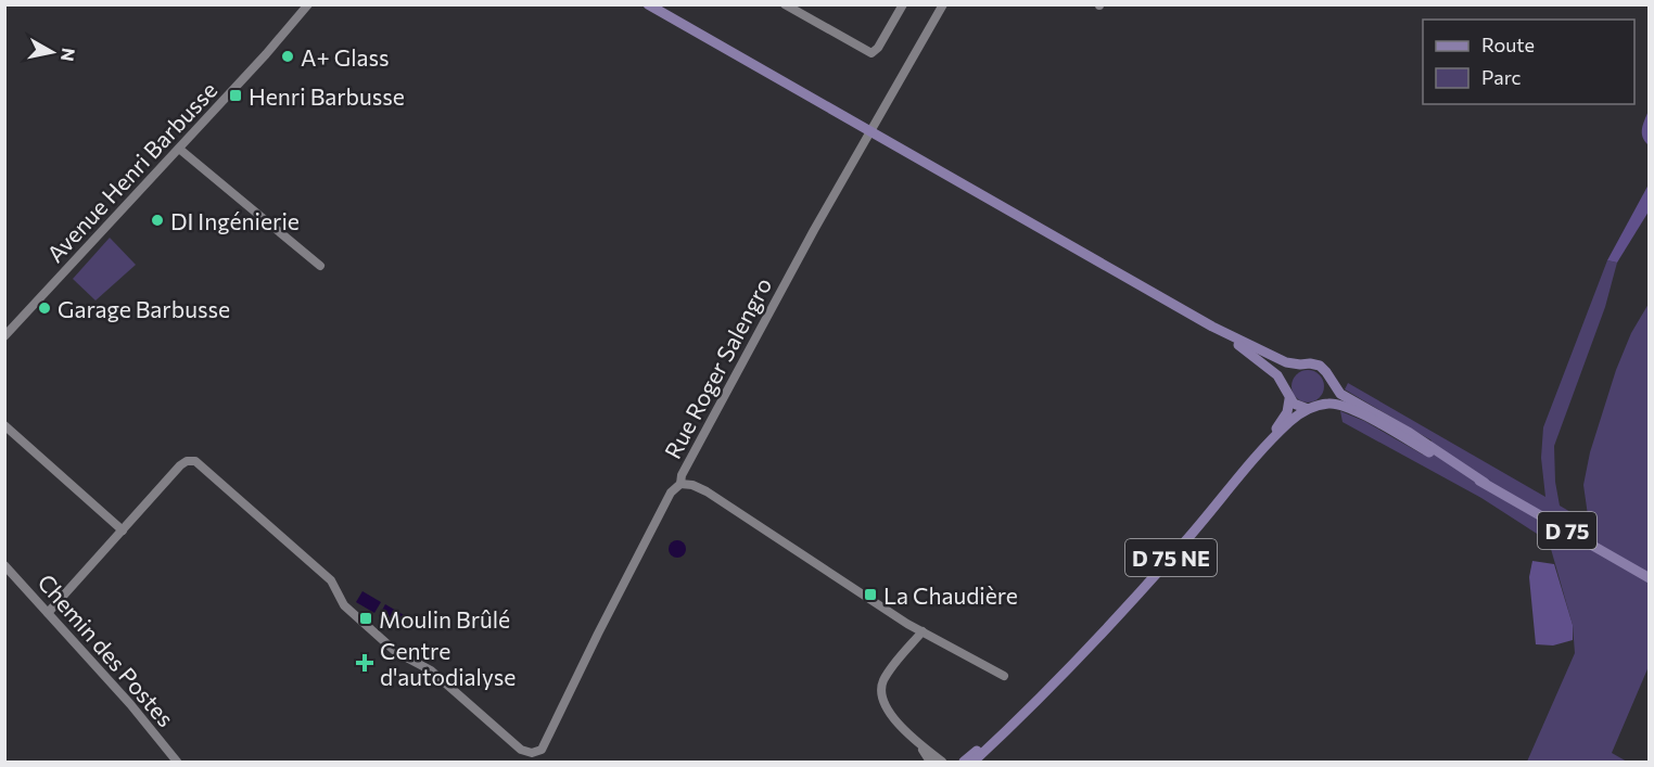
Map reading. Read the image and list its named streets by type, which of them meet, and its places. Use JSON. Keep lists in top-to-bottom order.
{
  "streets": {
    "main road": ["D 75", "D 75 NE"],
    "street": ["Avenue Henri Barbusse", "Rue Roger Salengro", "Chemin des Postes"]
  },
  "crossings": [
    ["D 75", "D 75 NE"]
  ],
  "places": {
    "other": ["A+ Glass", "DI Ingénierie", "Garage Barbusse"],
    "transit": ["Henri Barbusse", "La Chaudière", "Moulin Brûlé"],
    "health": ["Centre d'autodialyse"]
  },
  "legend": ["Route", "Parc"],
  "north": "right"
}
